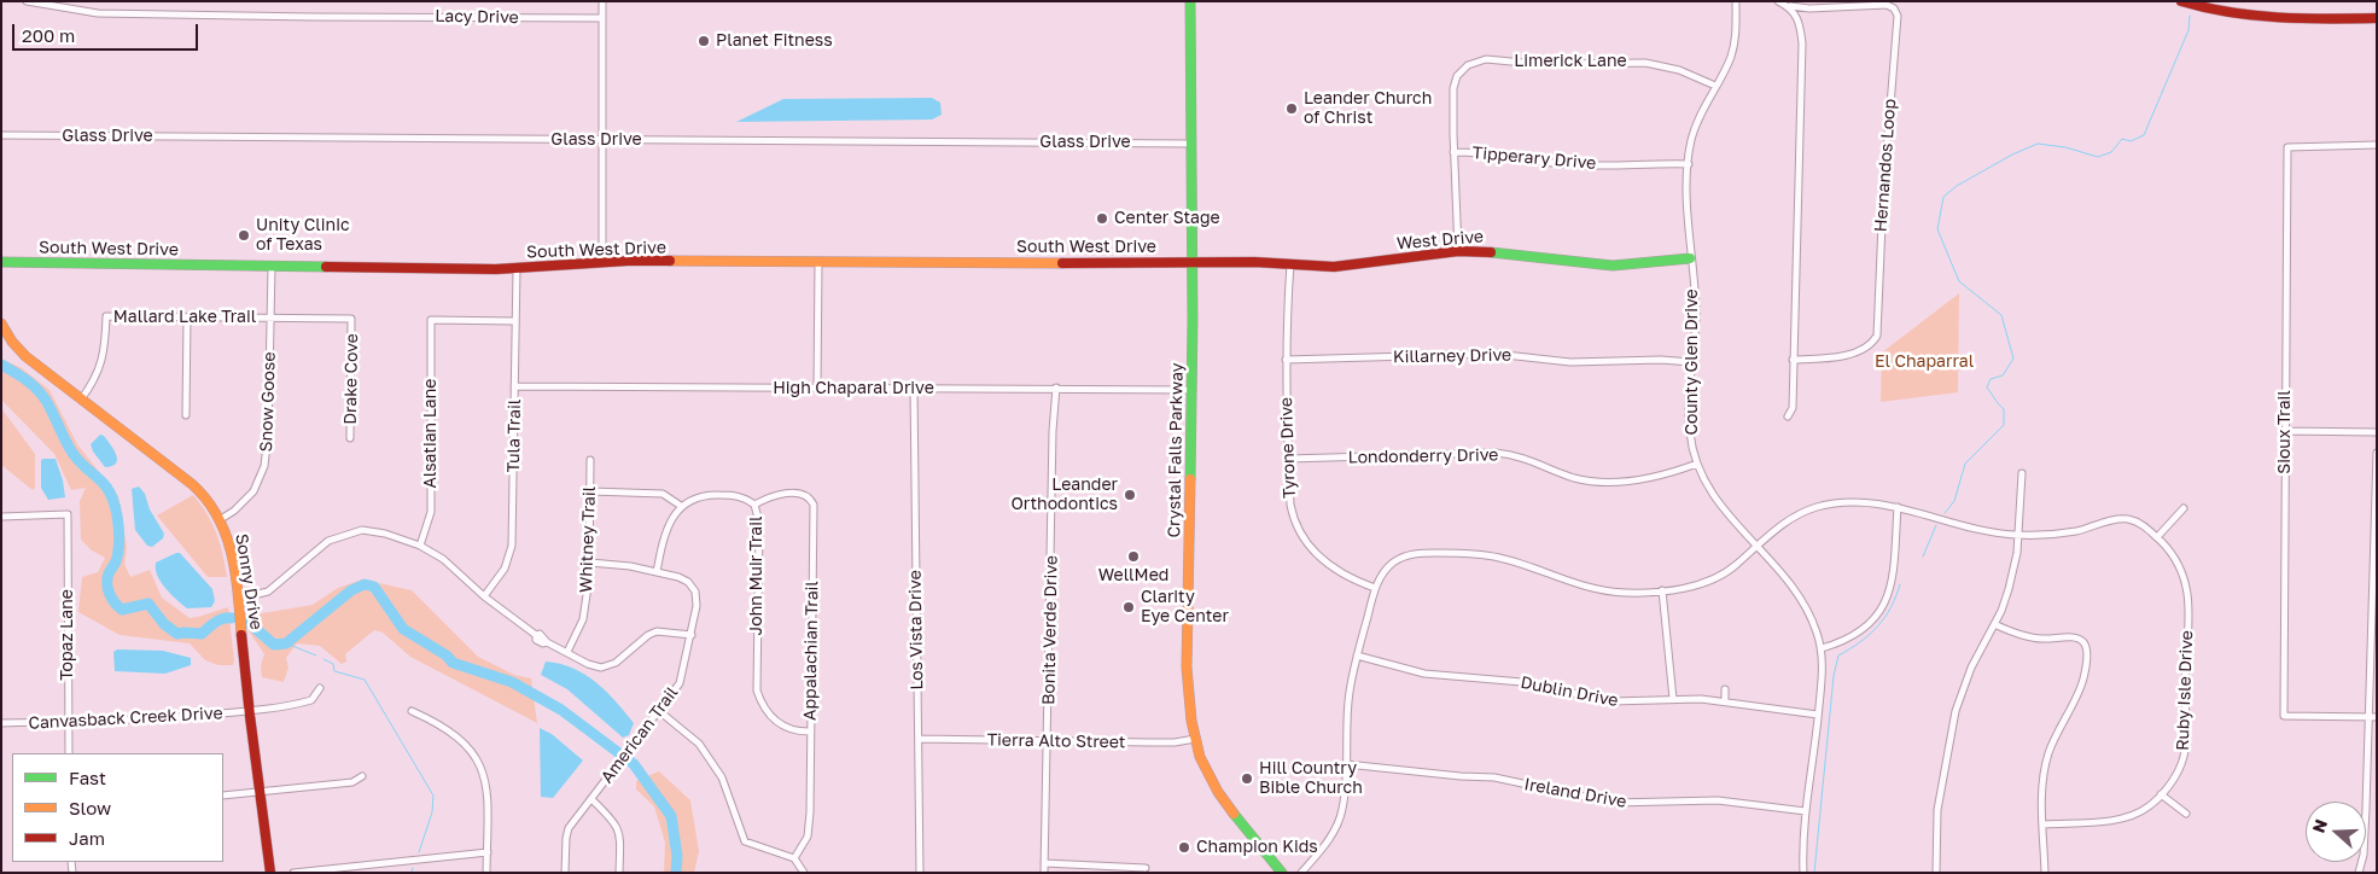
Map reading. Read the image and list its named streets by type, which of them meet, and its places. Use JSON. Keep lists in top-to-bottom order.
{
  "streets": {
    "street": [
      "Lacy Drive",
      "Limerick Lane",
      "Glass Drive",
      "Tipperary Drive",
      "Hernandos Loop",
      "West Drive",
      "South West Drive",
      "Mallard Lake Trail",
      "Killarney Drive",
      "County Glen Drive",
      "Drake Cove",
      "High Chaparal Drive",
      "Snow Goose",
      "Sioux Trail",
      "Alsatian Lane",
      "Tula Trail",
      "Tyrone Drive",
      "Crystal Falls Parkway",
      "Londonderry Drive",
      "Whitney Trail",
      "John Muir Trail",
      "Sonny Drive",
      "Los Vista Drive",
      "Bonita Verde Drive",
      "Topaz Lane",
      "Appalachian Trail",
      "Ruby Isle Drive",
      "Dublin Drive",
      "Canvasback Creek Drive",
      "American Trail",
      "Tierra Alto Street",
      "Ireland Drive"
    ]
  },
  "crossings": [
    ["Limerick Lane", "Tipperary Drive"],
    ["Limerick Lane", "West Drive"],
    ["Limerick Lane", "County Glen Drive"],
    ["Glass Drive", "Crystal Falls Parkway"],
    ["Tipperary Drive", "County Glen Drive"],
    ["West Drive", "South West Drive"],
    ["West Drive", "County Glen Drive"],
    ["West Drive", "Tyrone Drive"],
    ["West Drive", "Crystal Falls Parkway"],
    ["South West Drive", "Snow Goose"],
    ["South West Drive", "Tula Trail"],
    ["South West Drive", "Crystal Falls Parkway"],
    ["Mallard Lake Trail", "Drake Cove"],
    ["Mallard Lake Trail", "Snow Goose"],
    ["Mallard Lake Trail", "Sonny Drive"],
    ["Killarney Drive", "County Glen Drive"],
    ["Killarney Drive", "Tyrone Drive"],
    ["County Glen Drive", "Londonderry Drive"],
    ["County Glen Drive", "Ruby Isle Drive"],
    ["County Glen Drive", "Dublin Drive"],
    ["County Glen Drive", "Ireland Drive"],
    ["High Chaparal Drive", "Tula Trail"],
    ["High Chaparal Drive", "Crystal Falls Parkway"],
    ["High Chaparal Drive", "Los Vista Drive"],
    ["High Chaparal Drive", "Bonita Verde Drive"],
    ["Snow Goose", "Sonny Drive"],
    ["Alsatian Lane", "Tula Trail"],
    ["Tyrone Drive", "Londonderry Drive"],
    ["Tyrone Drive", "Ruby Isle Drive"],
    ["Crystal Falls Parkway", "Tierra Alto Street"],
    ["Whitney Trail", "American Trail"],
    ["John Muir Trail", "Appalachian Trail"],
    ["Sonny Drive", "Canvasback Creek Drive"],
    ["Los Vista Drive", "Tierra Alto Street"],
    ["Bonita Verde Drive", "Tierra Alto Street"],
    ["Topaz Lane", "Canvasback Creek Drive"]
  ],
  "parks": ["El Chaparral"],
  "places": [
    "Planet Fitness",
    "Leander Church of Christ",
    "Center Stage",
    "Unity Clinic of Texas",
    "Leander Orthodontics",
    "WellMed",
    "Clarity Eye Center",
    "Hill Country Bible Church",
    "Champion Kids"
  ],
  "legend": ["Fast", "Slow", "Jam"],
  "scale_bar": "200 m",
  "north": "left"
}
